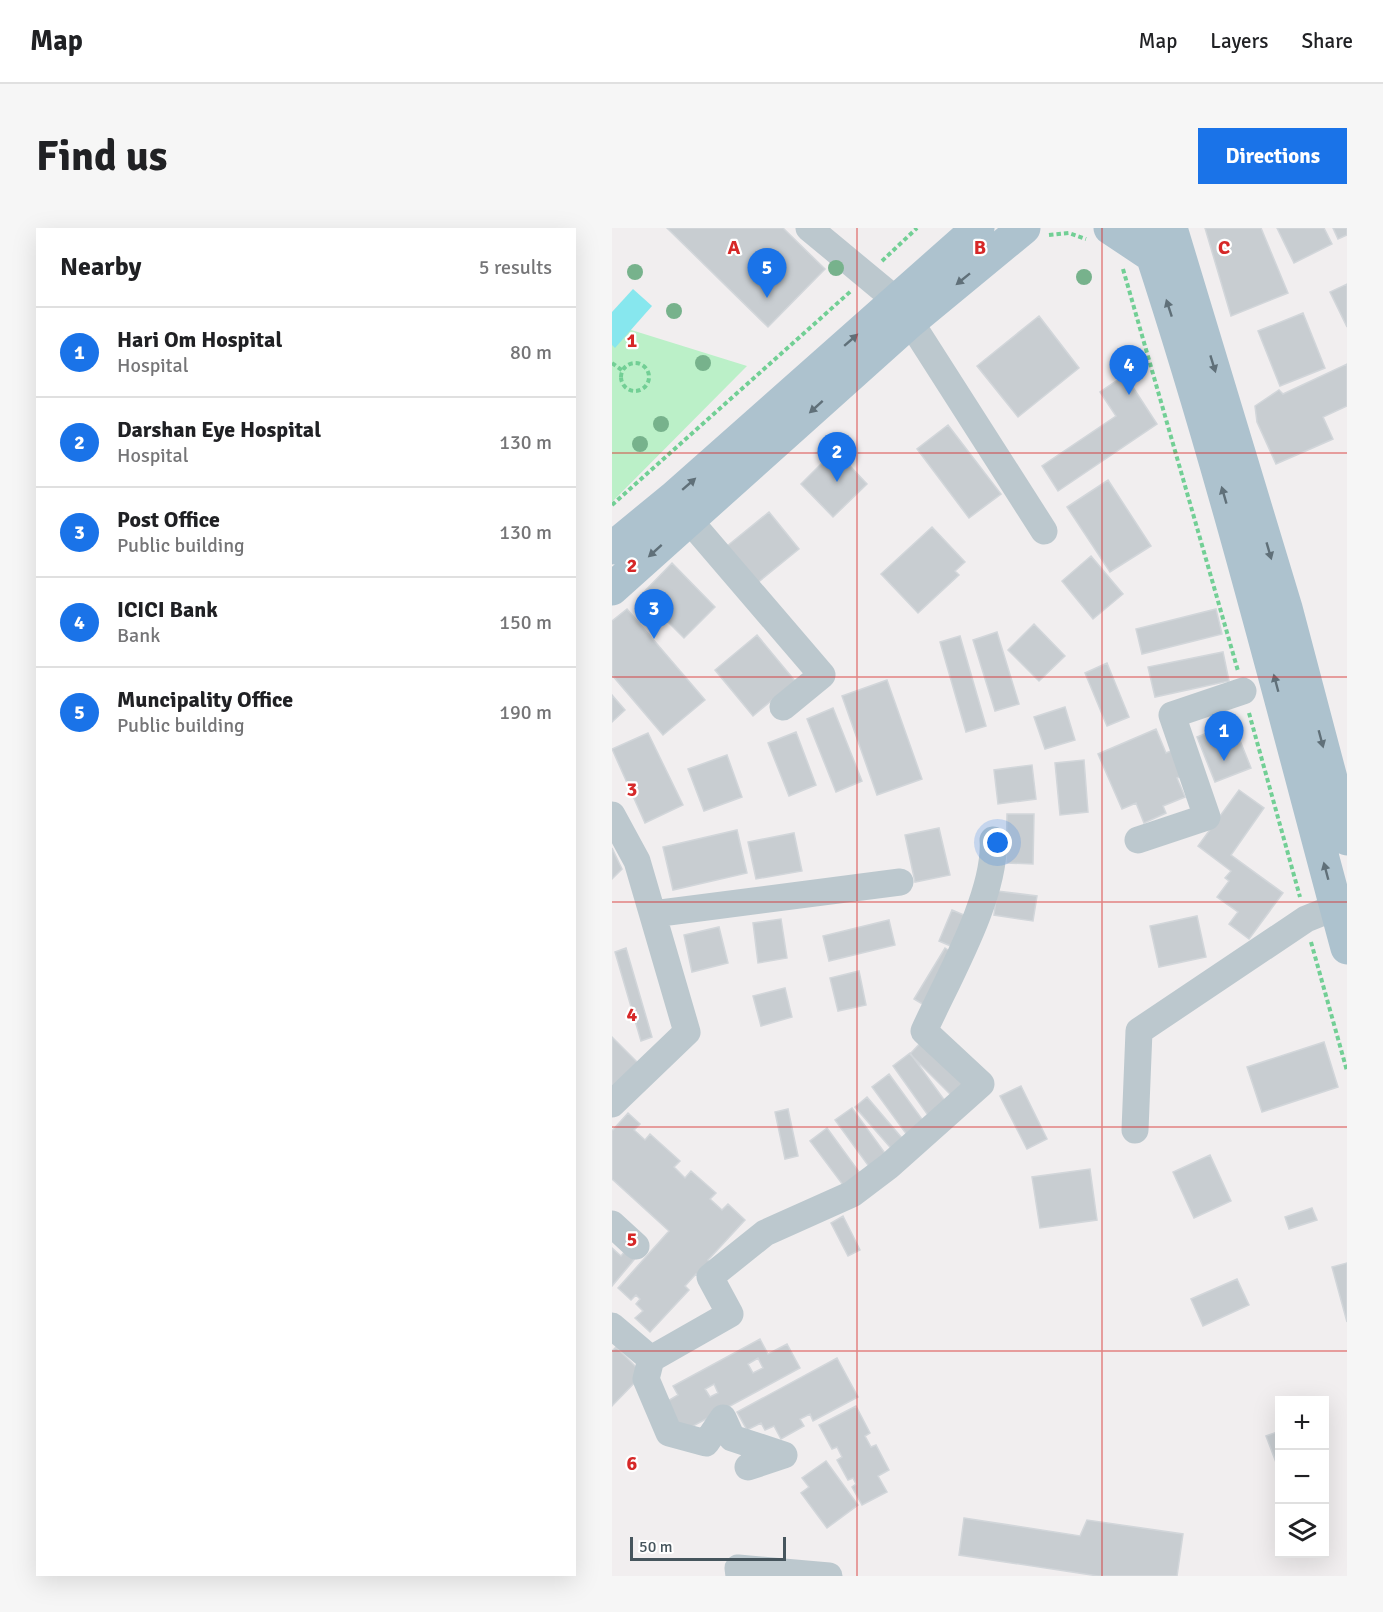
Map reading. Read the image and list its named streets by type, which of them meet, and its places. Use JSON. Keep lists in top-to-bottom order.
{
  "scale_bar": "50 m",
  "page": {
    "header": "Map",
    "nav": ["Map", "Layers", "Share"],
    "buttons": "Directions",
    "title": "Find us",
    "heading": ["Nearby", "5 results"],
    "pins": [
      "5",
      "4",
      "2",
      "3",
      "1"
    ],
    "list": [
      {
        "mark": "1",
        "name": "Hari Om Hospital",
        "note": "Hospital",
        "value": "80 m"
      },
      {
        "mark": "2",
        "name": "Darshan Eye Hospital",
        "note": "Hospital",
        "value": "130 m"
      },
      {
        "mark": "3",
        "name": "Post Office",
        "note": "Public building",
        "value": "130 m"
      },
      {
        "mark": "4",
        "name": "ICICI Bank",
        "note": "Bank",
        "value": "150 m"
      },
      {
        "mark": "5",
        "name": "Muncipality Office",
        "note": "Public building",
        "value": "190 m"
      }
    ],
    "map_buttons": ["+", "−"],
    "scale": "50 m"
  },
  "grid": {
    "columns": ["A", "B", "C"],
    "rows": [
      "1",
      "2",
      "3",
      "4",
      "5",
      "6"
    ]
  }
}
